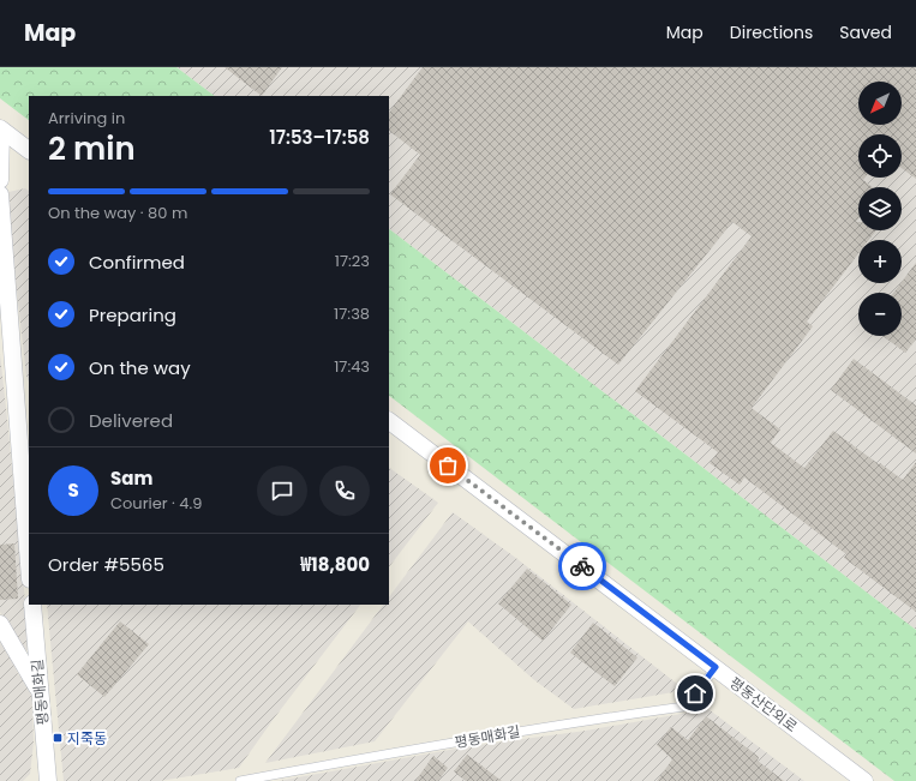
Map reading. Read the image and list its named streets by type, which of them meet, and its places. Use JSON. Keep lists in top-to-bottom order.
{
  "streets": {
    "street": ["평동매화길", "평동산단외로"]
  },
  "crossings": [
    ["평동매화길", "평동산단외로"]
  ],
  "places": {
    "transit": ["지죽동"]
  },
  "north": "bottom left",
  "page": {
    "header": "Map",
    "nav": ["Map", "Directions", "Saved"],
    "map_buttons": ["+", "−"],
    "heading": ["2 min", "Arriving in", "17:53–17:58"],
    "panel": [
      "Sam",
      "Courier · 4.9",
      "Order #5565",
      "₩18,800"
    ],
    "bar": "On the way · 80 m",
    "list": [
      ["Confirmed", "17:23"],
      ["Preparing", "17:38"],
      ["On the way", "17:43"],
      "Delivered"
    ],
    "round": "S"
  }
}
